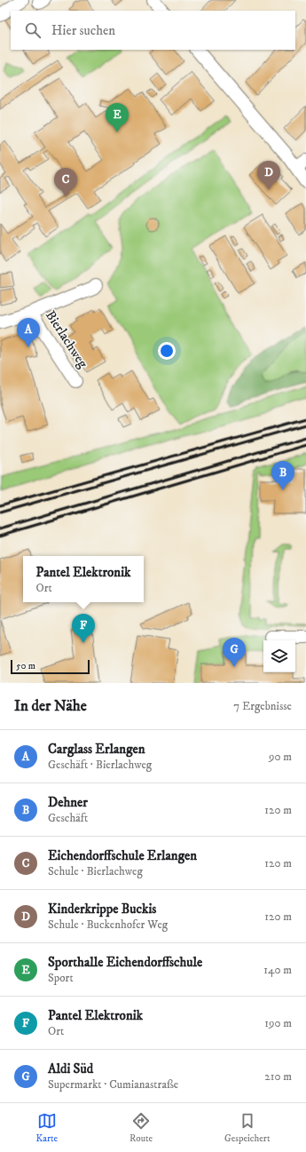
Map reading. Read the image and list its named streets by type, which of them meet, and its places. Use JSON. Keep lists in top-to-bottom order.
{
  "streets": {
    "street": ["Bierlachweg"]
  },
  "scale_bar": "50 m",
  "page": {
    "search": "Hier suchen",
    "pins": [
      "E",
      "D",
      "C",
      "A",
      "B",
      "F",
      "G"
    ],
    "popup": ["Pantel Elektronik", "Ort"],
    "scale": "50 m",
    "heading": ["In der Nähe", "7 Ergebnisse"],
    "list": [
      {
        "mark": "A",
        "name": "Carglass Erlangen",
        "note": "Geschäft · Bierlachweg",
        "value": "90 m"
      },
      {
        "mark": "B",
        "name": "Dehner",
        "note": "Geschäft",
        "value": "120 m"
      },
      {
        "mark": "C",
        "name": "Eichendorffschule Erlangen",
        "note": "Schule · Bierlachweg",
        "value": "120 m"
      },
      {
        "mark": "D",
        "name": "Kinderkrippe Buckis",
        "note": "Schule · Buckenhofer Weg",
        "value": "120 m"
      },
      {
        "mark": "E",
        "name": "Sporthalle Eichendorffschule",
        "note": "Sport",
        "value": "140 m"
      },
      {
        "mark": "F",
        "name": "Pantel Elektronik",
        "note": "Ort",
        "value": "190 m"
      },
      {
        "mark": "G",
        "name": "Aldi Süd",
        "note": "Supermarkt · Cumianastraße",
        "value": "210 m"
      }
    ],
    "nav": ["Karte", "Route", "Gespeichert"]
  }
}
